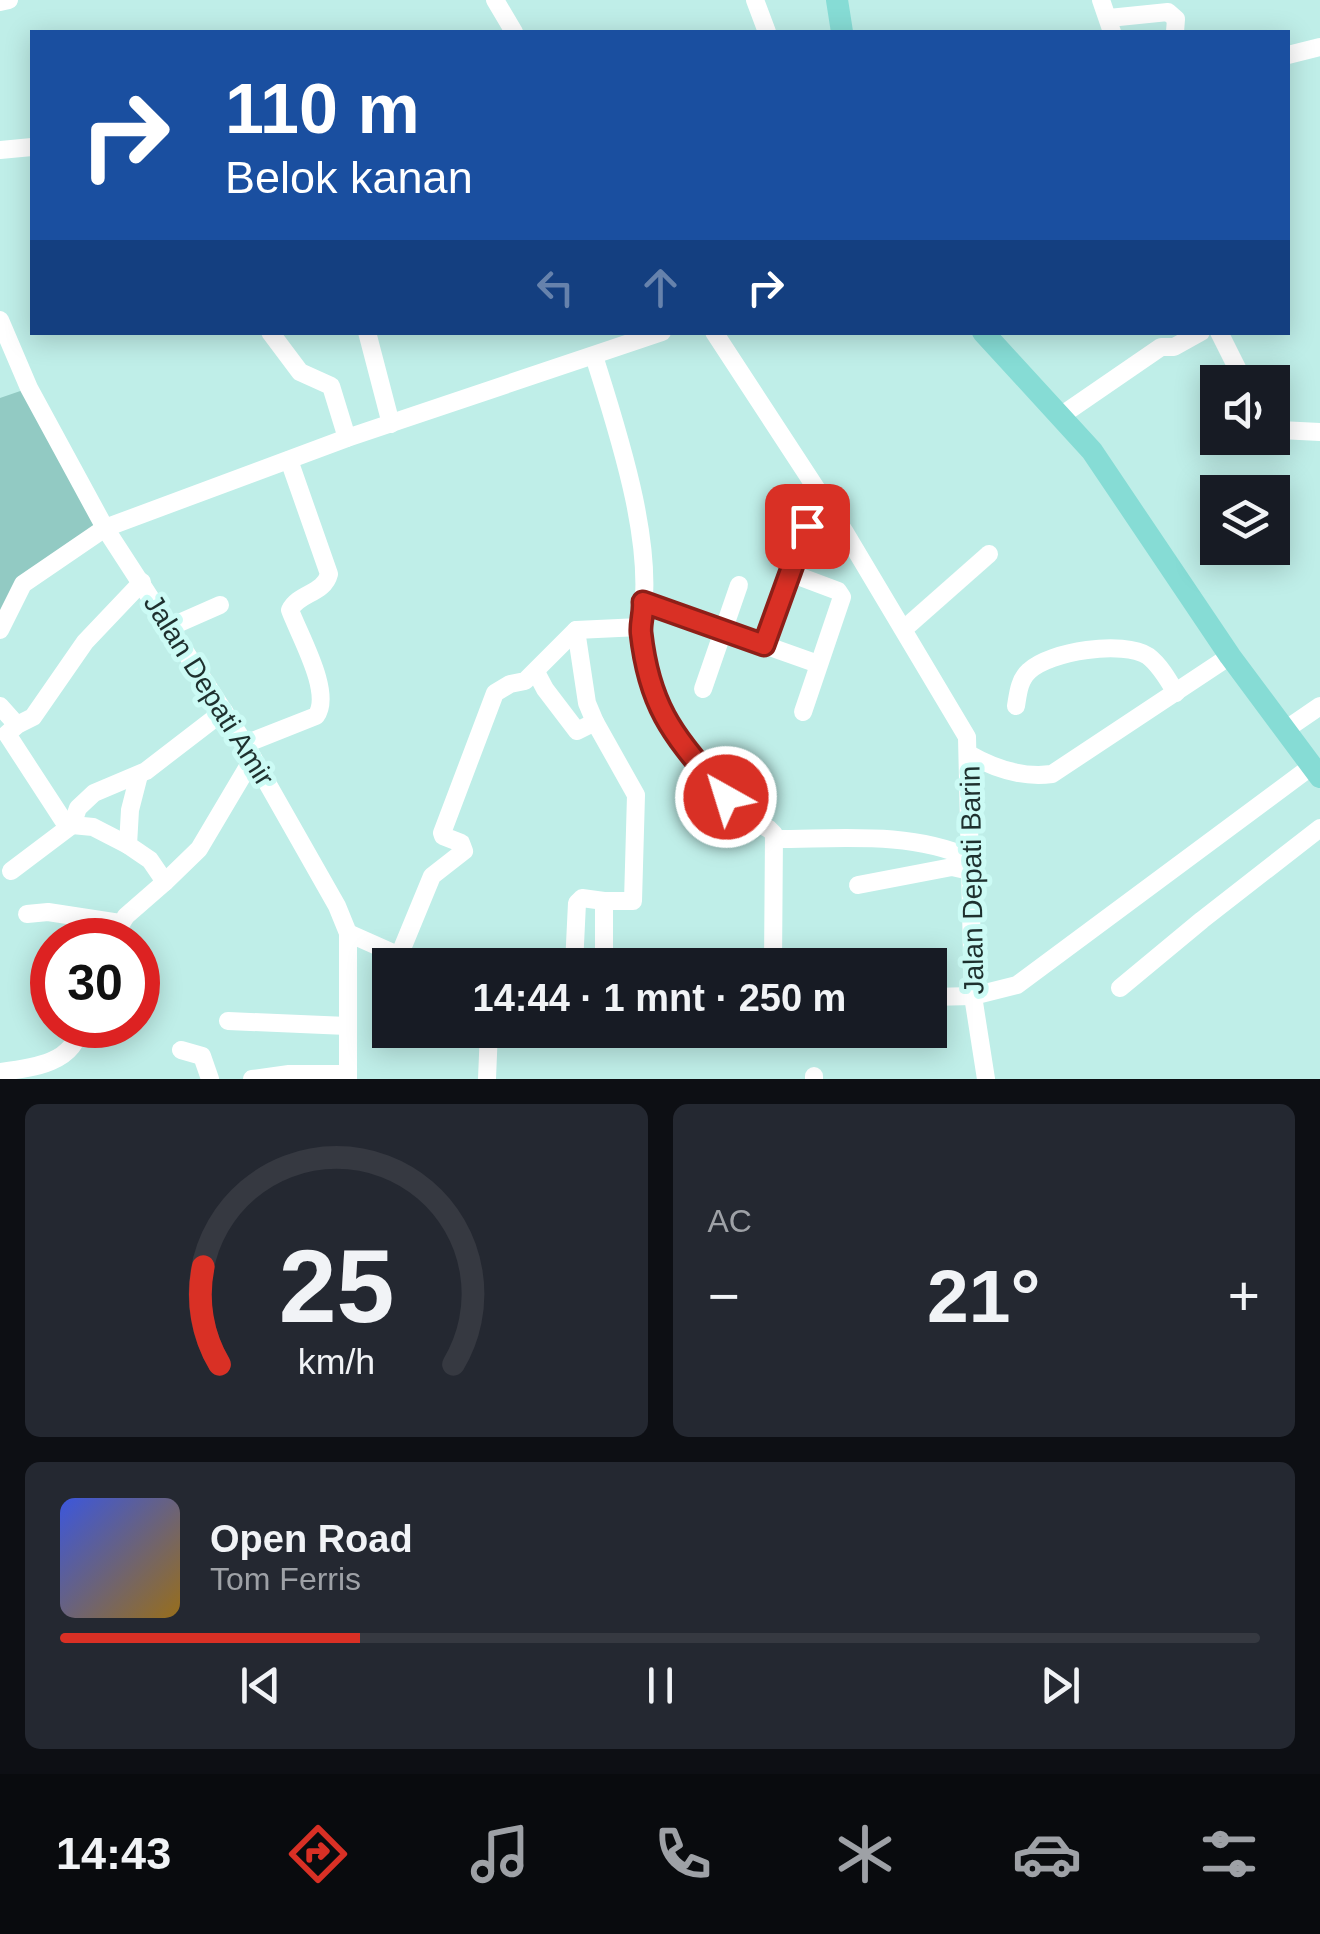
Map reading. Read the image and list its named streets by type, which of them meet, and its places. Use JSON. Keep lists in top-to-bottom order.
{
  "streets": {
    "street": ["Jalan Depati Amir", "Jalan Depati Barin"]
  },
  "page": {
    "turn": ["110 m", "Belok kanan"],
    "limit": "30",
    "trip": "14:44 · 1 mnt · 250 m",
    "tile": "AC",
    "heat": ["−", "21°", "+"],
    "song": ["Open Road", "Tom Ferris"],
    "tabs": "14:43",
    "gauge": ["25", "km/h"]
  }
}
